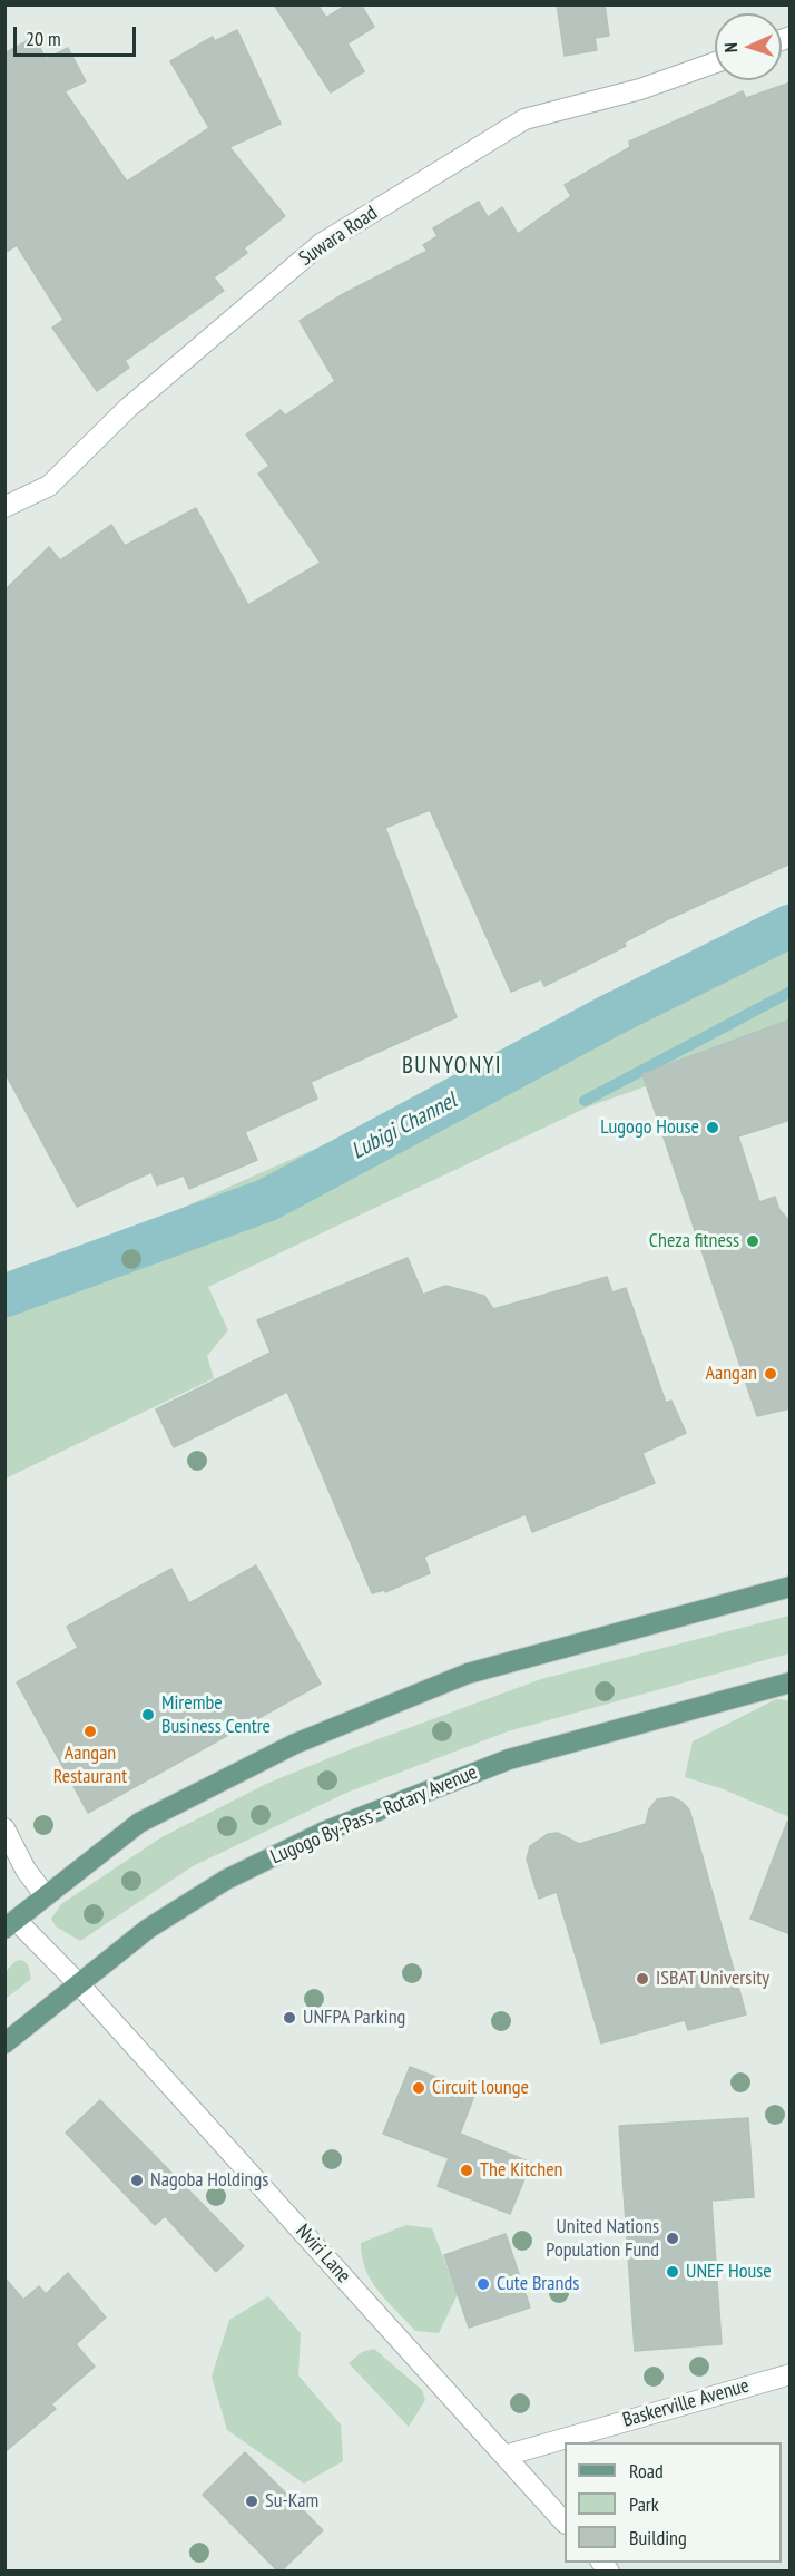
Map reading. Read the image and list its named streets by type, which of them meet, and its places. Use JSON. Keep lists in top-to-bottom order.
{
  "streets": {
    "main road": ["Lugogo By-Pass - Rotary Avenue"],
    "street": ["Suwara Road", "Nviri Lane", "Baskerville Avenue"]
  },
  "crossings": [
    ["Lugogo By-Pass - Rotary Avenue", "Nviri Lane"],
    ["Nviri Lane", "Baskerville Avenue"]
  ],
  "districts": ["BUNYONYI"],
  "water": ["Lubigi Channel"],
  "places": [
    "Lugogo House",
    "Cheza fitness",
    "Aangan",
    "Mirembe Business Centre",
    "Aangan Restaurant",
    "ISBAT University",
    "UNFPA Parking",
    "Circuit lounge",
    "The Kitchen",
    "Nagoba Holdings",
    "United Nations Population Fund",
    "UNEF House",
    "Cute Brands",
    "Su-Kam"
  ],
  "legend": ["Road", "Park", "Building"],
  "scale_bar": "20 m",
  "north": "left"
}
